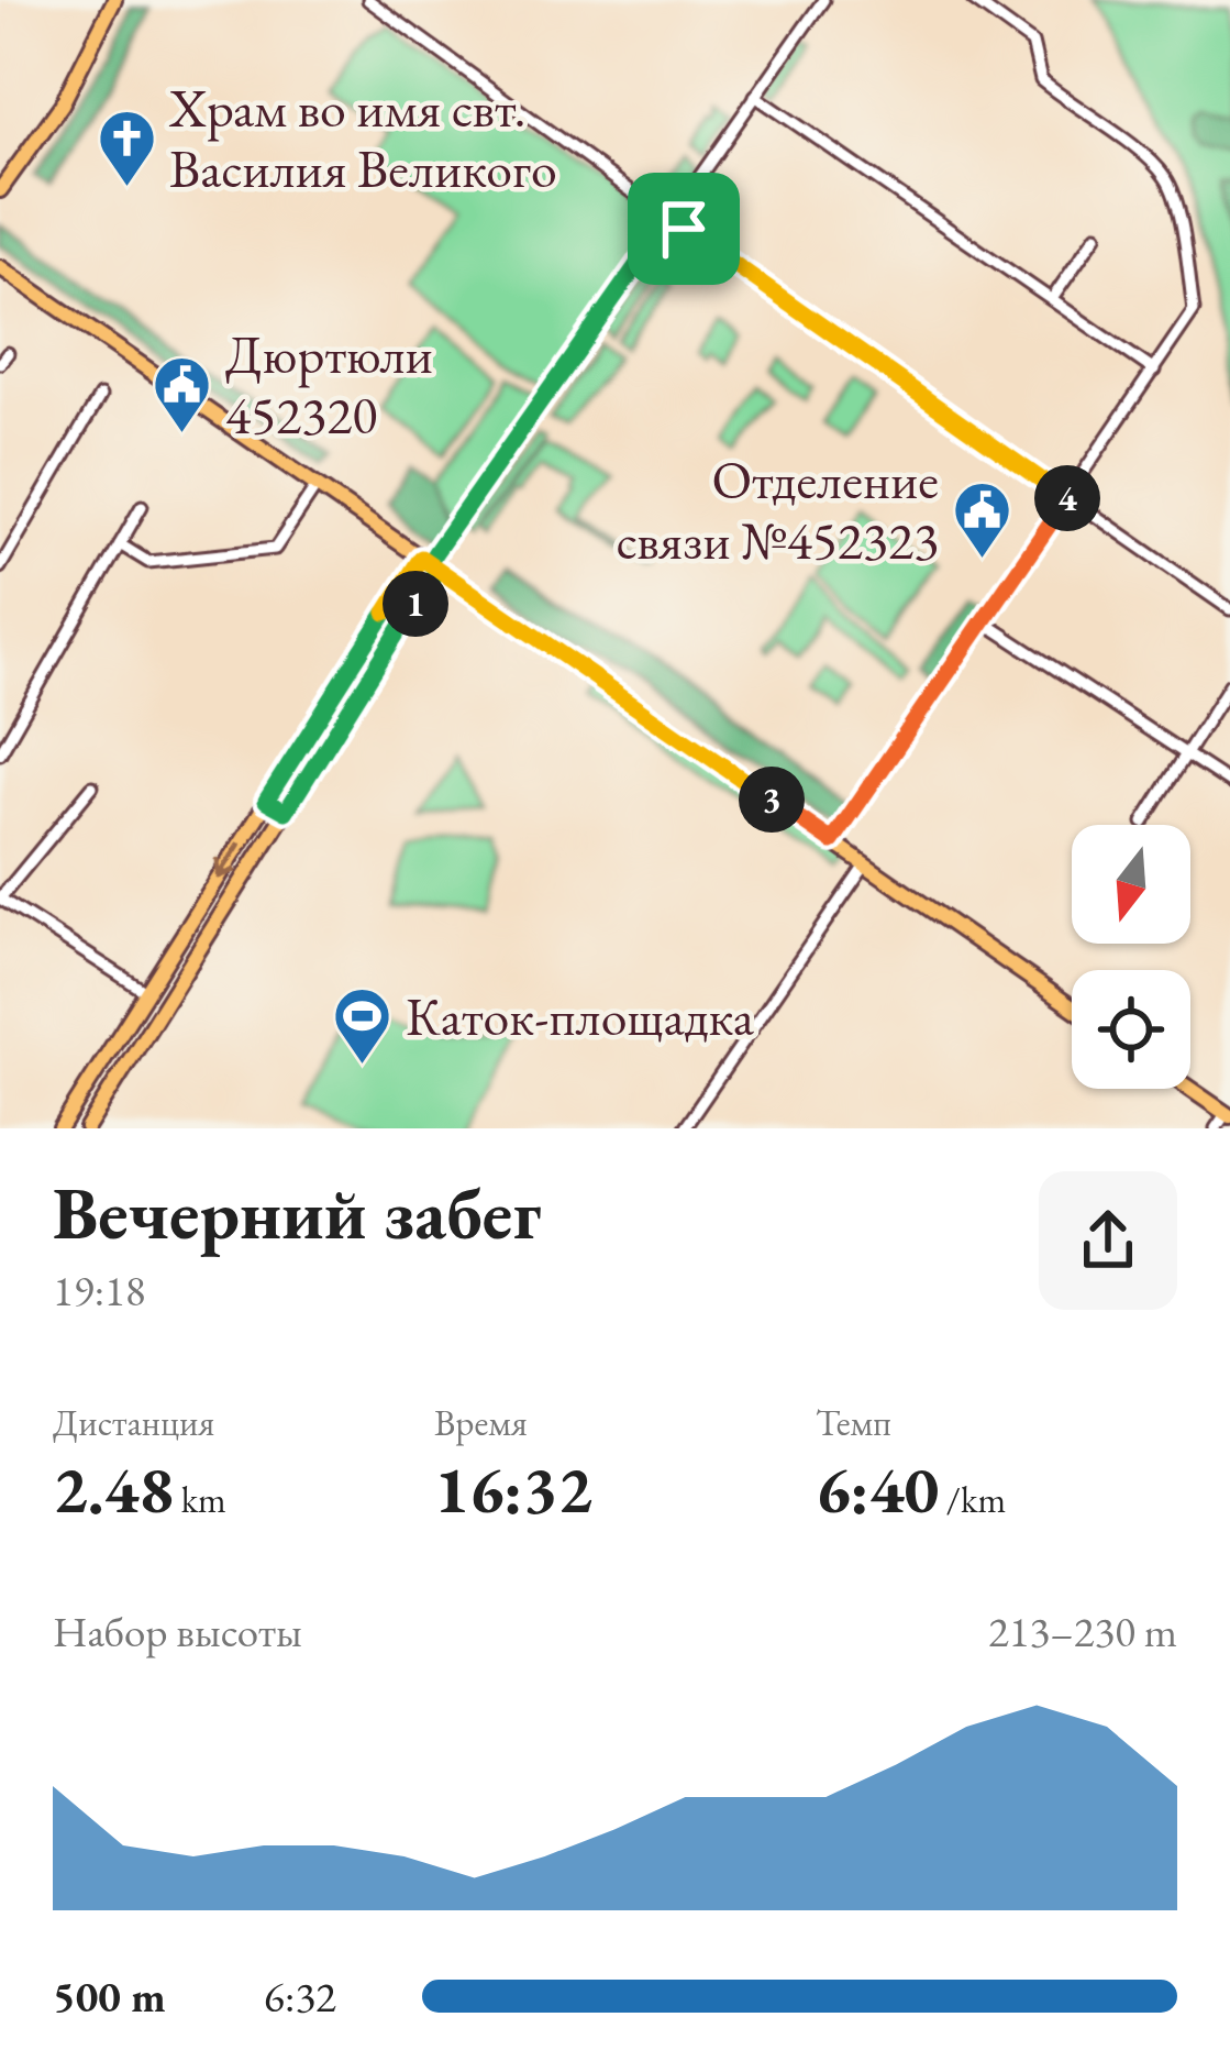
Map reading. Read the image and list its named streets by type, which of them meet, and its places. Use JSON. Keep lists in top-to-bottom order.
{
  "places": {
    "church": ["Храм во имя свт. Василия Великого"],
    "public building": ["Дюртюли 452320", "Отделение связи №452323"],
    "sports": ["Каток-площадка"]
  },
  "north": "bottom",
  "page": {
    "pins": ["4", "1", "3"],
    "heading": ["Вечерний забег", "19:18"],
    "stats": [
      ["Дистанция", "2.48 km"],
      ["Время", "16:32"],
      ["Темп", "6:40 /km"]
    ],
    "chart": ["Набор высоты", "213–230 m"],
    "list": [
      {
        "name": "500 m",
        "note": "6:32"
      }
    ]
  }
}
